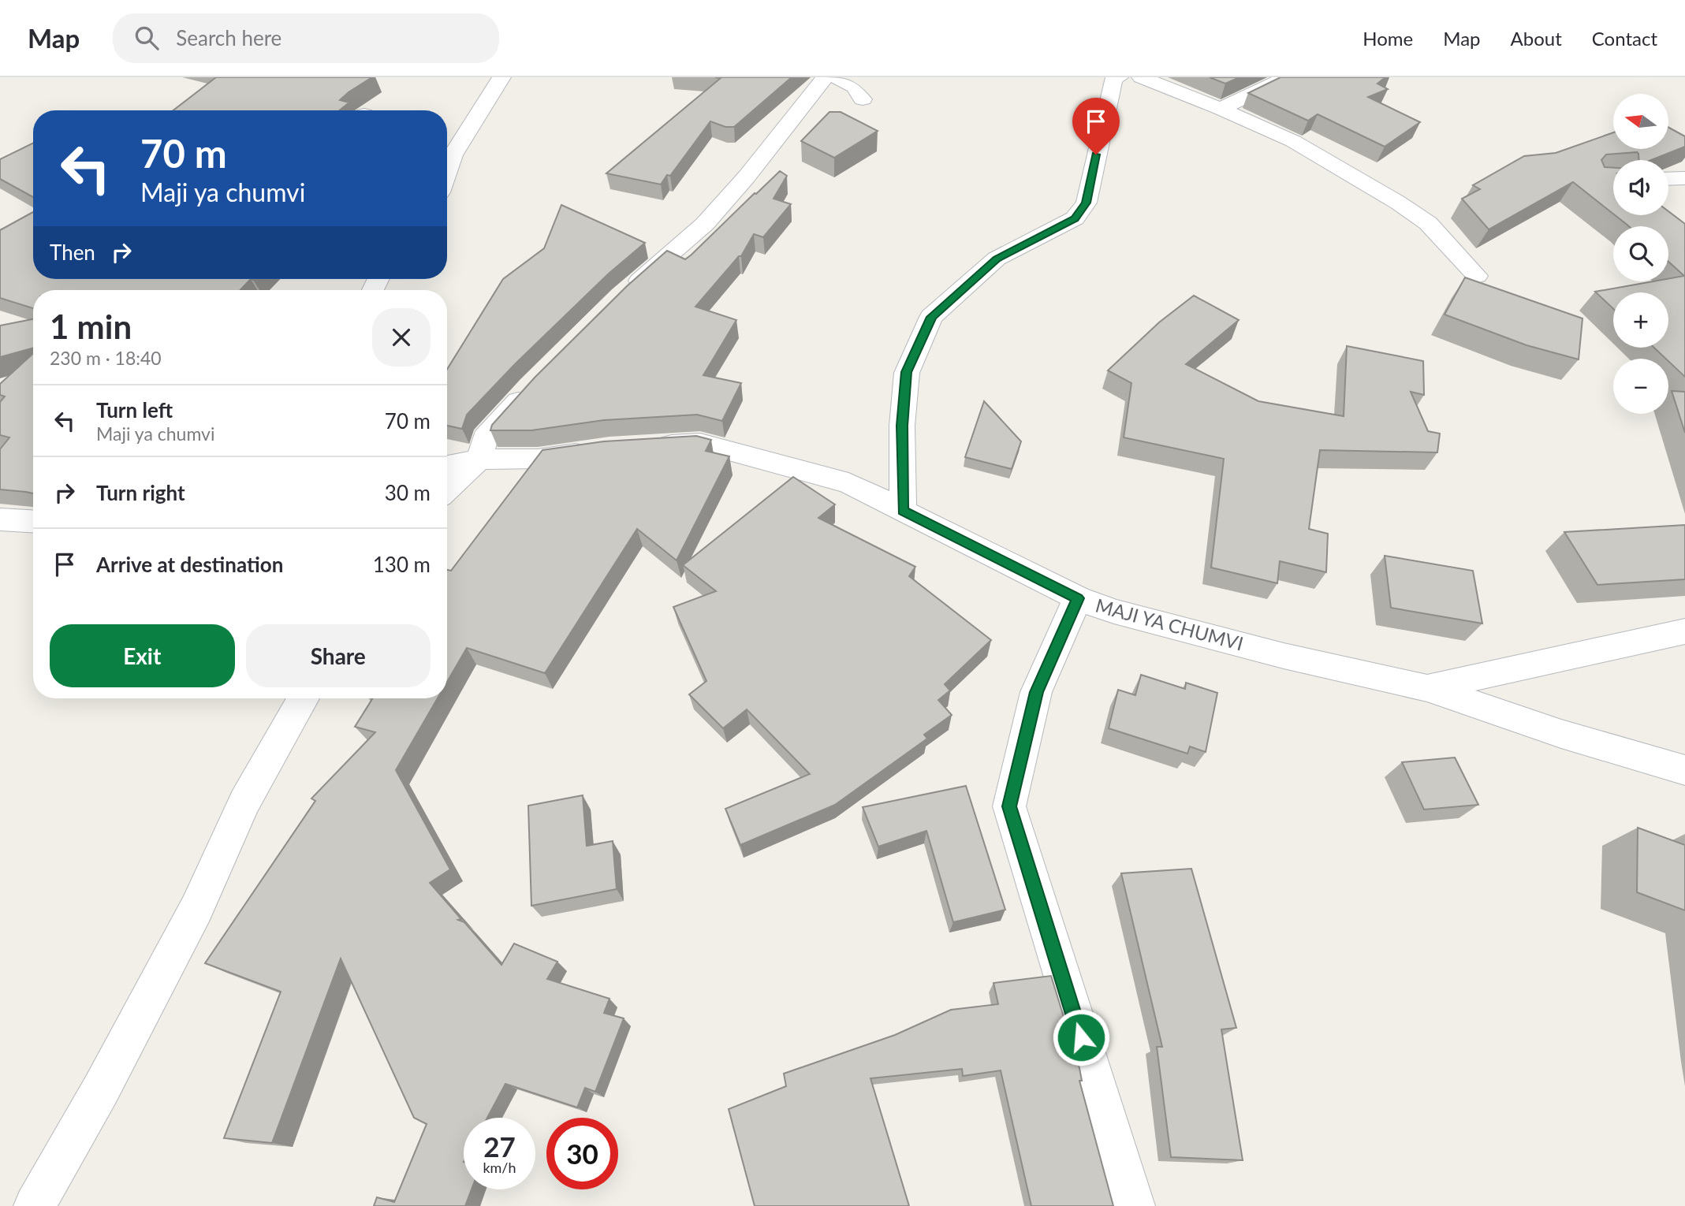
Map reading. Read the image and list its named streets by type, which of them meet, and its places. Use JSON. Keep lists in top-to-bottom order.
{
  "streets": {
    "street": ["MAJI YA CHUMVI"]
  },
  "north": "left",
  "page": {
    "header": "Map",
    "search": "Search here",
    "nav": [
      "Home",
      "Map",
      "About",
      "Contact"
    ],
    "map_buttons": ["+", "−"],
    "turn": ["70 m", "Maji ya chumvi"],
    "then": "Then",
    "heading": ["1 min", "230 m · 18:40"],
    "list": [
      {
        "name": "Turn left",
        "note": "Maji ya chumvi",
        "value": "70 m"
      },
      {
        "name": "Turn right",
        "value": "30 m"
      },
      {
        "name": "Arrive at destination",
        "value": "130 m"
      }
    ],
    "buttons": ["Exit", "Share"],
    "speed": "27 km/h",
    "limit": "30"
  }
}
